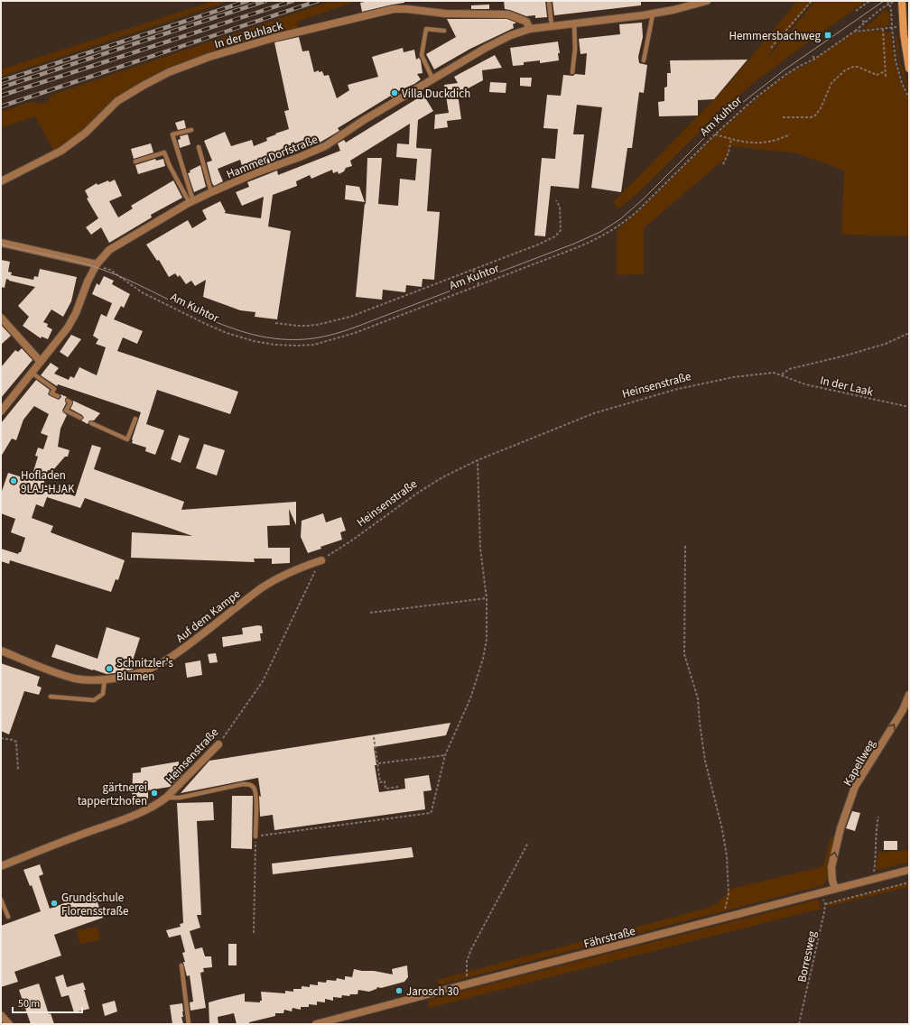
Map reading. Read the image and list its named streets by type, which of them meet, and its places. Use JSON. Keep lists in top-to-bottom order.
{
  "streets": {
    "street": [
      "In der Buhlack",
      "Hammer Dorfstraße",
      "Heinsenstraße",
      "Auf dem Kampe",
      "Kapellweg",
      "Fährstraße"
    ],
    "path": ["Am Kuhtor", "In der Laak", "Borresweg"]
  },
  "crossings": [
    ["In der Buhlack", "Hammer Dorfstraße"],
    ["Am Kuhtor", "Hammer Dorfstraße"],
    ["Heinsenstraße", "In der Laak"],
    ["Heinsenstraße", "Auf dem Kampe"],
    ["Kapellweg", "Fährstraße"],
    ["Fährstraße", "Borresweg"]
  ],
  "one_way": ["Kapellweg"],
  "places": {
    "transit": ["Hemmersbachweg"],
    "other": [
      "Villa Duckdich",
      "Hofladen 9LAJ-HJAK",
      "Schnitzler's Blumen",
      "gärtnerei tappertzhofen",
      "Grundschule Florensstraße",
      "Jarosch 30"
    ]
  },
  "scale_bar": "50 m"
}
